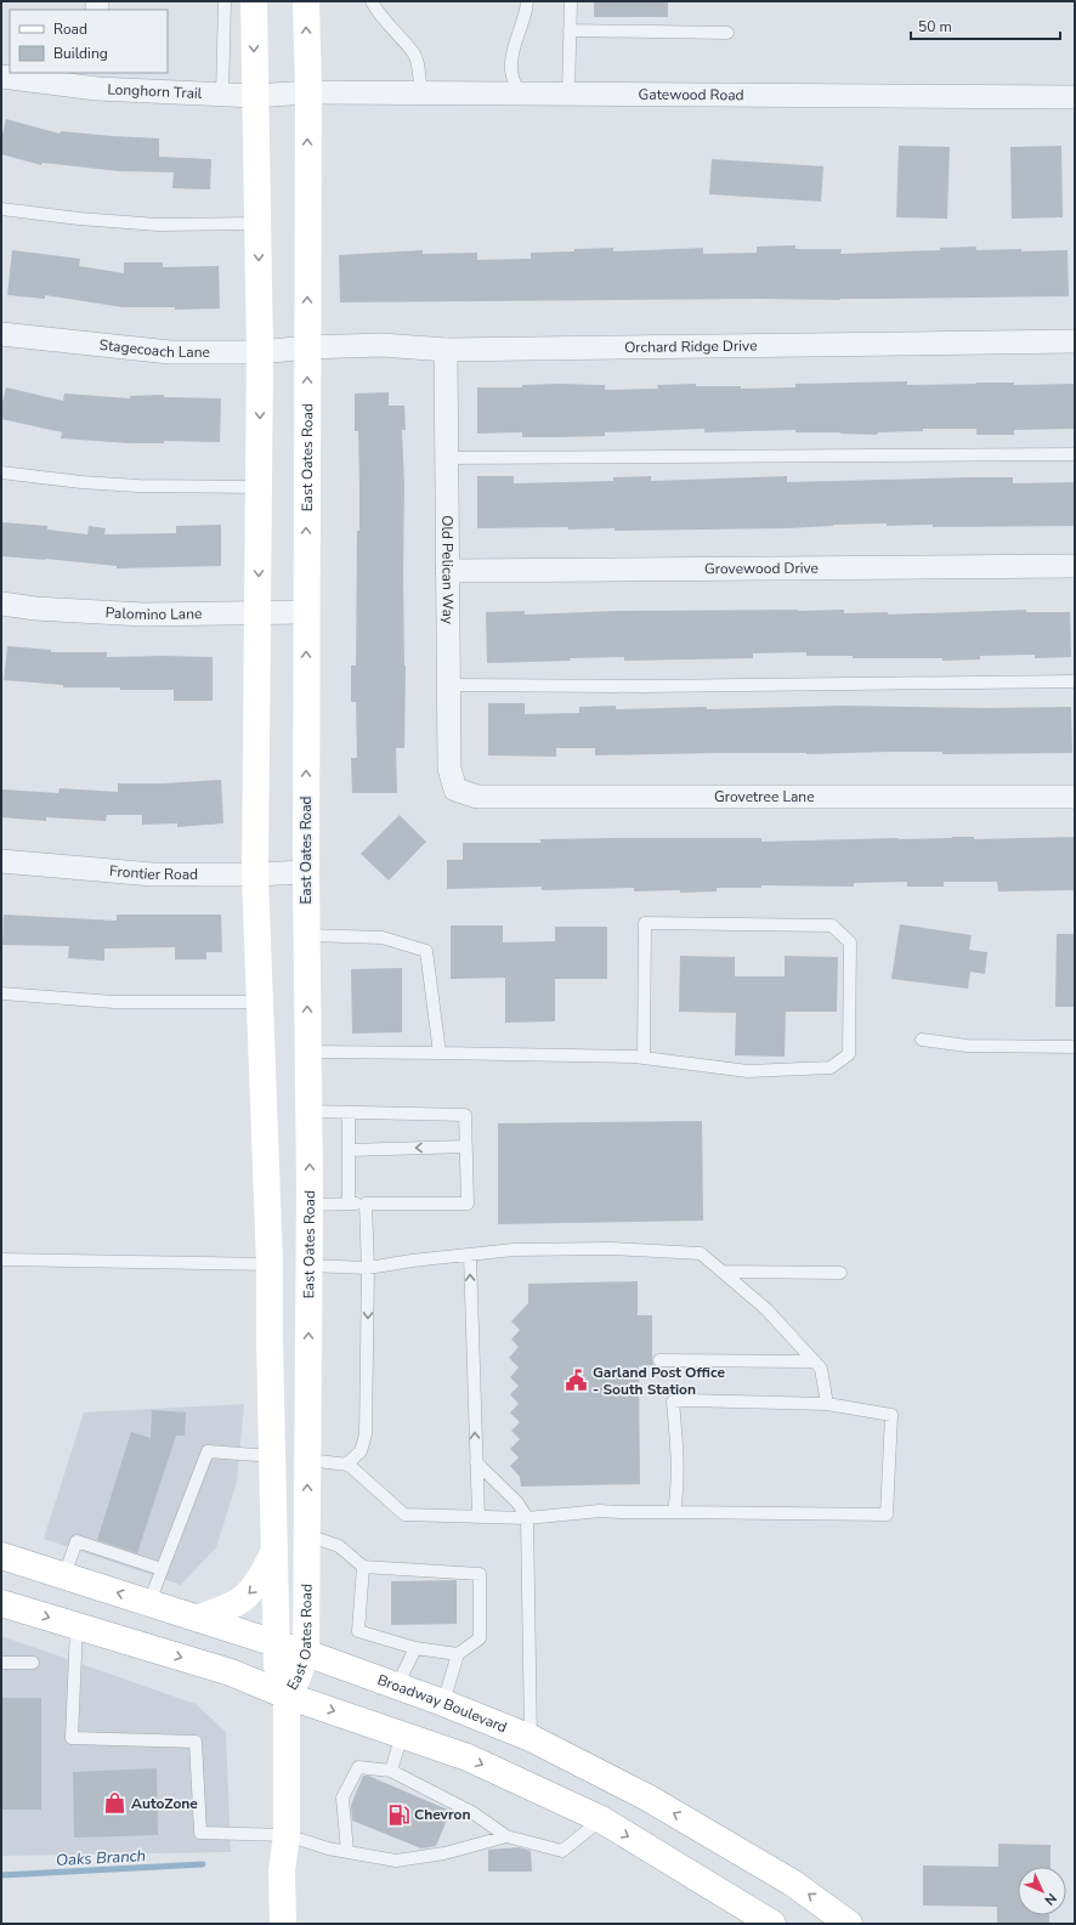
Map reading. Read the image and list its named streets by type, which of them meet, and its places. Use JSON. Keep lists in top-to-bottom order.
{
  "streets": {
    "main road": ["East Oates Road", "Broadway Boulevard"],
    "street": [
      "Longhorn Trail",
      "Gatewood Road",
      "Orchard Ridge Drive",
      "Stagecoach Lane",
      "Grovewood Drive",
      "Old Pelican Way",
      "Palomino Lane",
      "Grovetree Lane",
      "Frontier Road"
    ]
  },
  "crossings": [
    ["Longhorn Trail", "Gatewood Road"],
    ["Longhorn Trail", "East Oates Road"],
    ["Gatewood Road", "East Oates Road"],
    ["Orchard Ridge Drive", "Stagecoach Lane"],
    ["Orchard Ridge Drive", "East Oates Road"],
    ["Orchard Ridge Drive", "Old Pelican Way"],
    ["Stagecoach Lane", "East Oates Road"],
    ["East Oates Road", "Palomino Lane"],
    ["East Oates Road", "Frontier Road"],
    ["East Oates Road", "Broadway Boulevard"],
    ["Grovewood Drive", "Old Pelican Way"],
    ["Old Pelican Way", "Grovetree Lane"]
  ],
  "water": ["Oaks Branch"],
  "places": {
    "public building": ["Garland Post Office - South Station"],
    "shop": ["AutoZone"],
    "fuel station": ["Chevron"]
  },
  "legend": ["Road", "Building"],
  "scale_bar": "50 m",
  "north": "bottom right"
}
